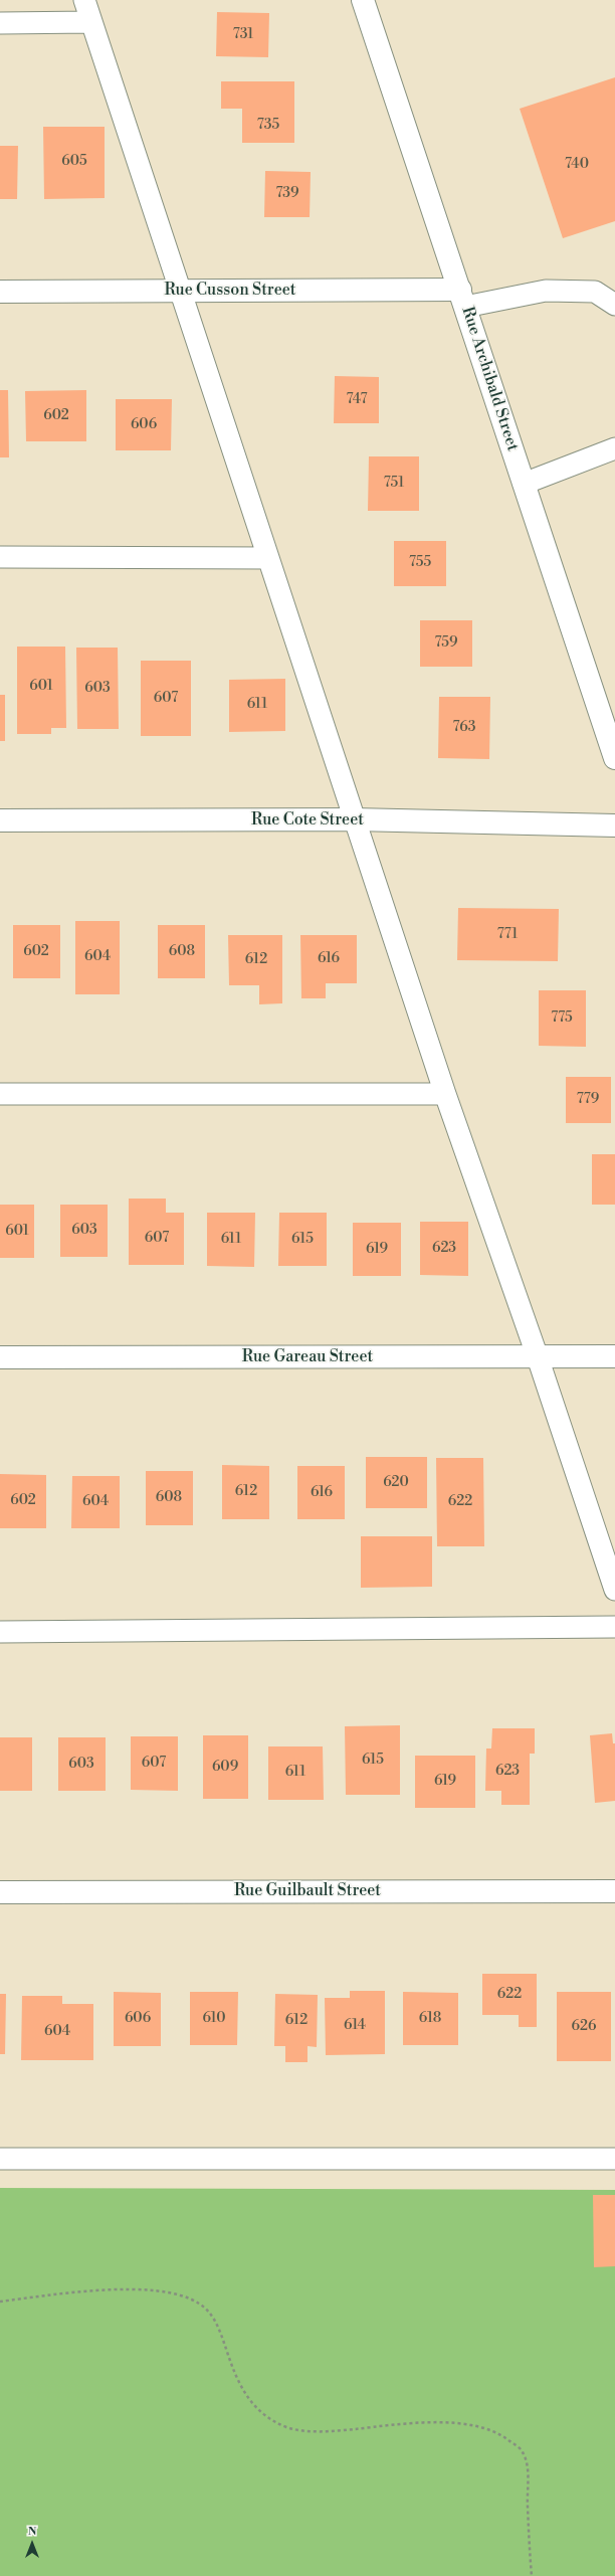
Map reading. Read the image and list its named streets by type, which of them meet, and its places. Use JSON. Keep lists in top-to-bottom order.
{
  "streets": {
    "street": [
      "Rue Cusson Street",
      "Rue Archibald Street",
      "Rue Cote Street",
      "Rue Gareau Street",
      "Rue Guilbault Street"
    ]
  },
  "crossings": [
    ["Rue Cusson Street", "Rue Archibald Street"]
  ],
  "house_numbers": [
    "731",
    "735",
    "605",
    "740",
    "739",
    "747",
    "602",
    "606",
    "751",
    "755",
    "759",
    "601",
    "603",
    "607",
    "611",
    "763",
    "771",
    "602",
    "608",
    "604",
    "616",
    "612",
    "775",
    "779",
    "603",
    "601",
    "607",
    "611",
    "615",
    "623",
    "619",
    "620",
    "612",
    "616",
    "608",
    "602",
    "604",
    "622",
    "615",
    "607",
    "603",
    "609",
    "623",
    "611",
    "619",
    "622",
    "606",
    "610",
    "618",
    "612",
    "614",
    "626",
    "604"
  ],
  "north": "top"
}
